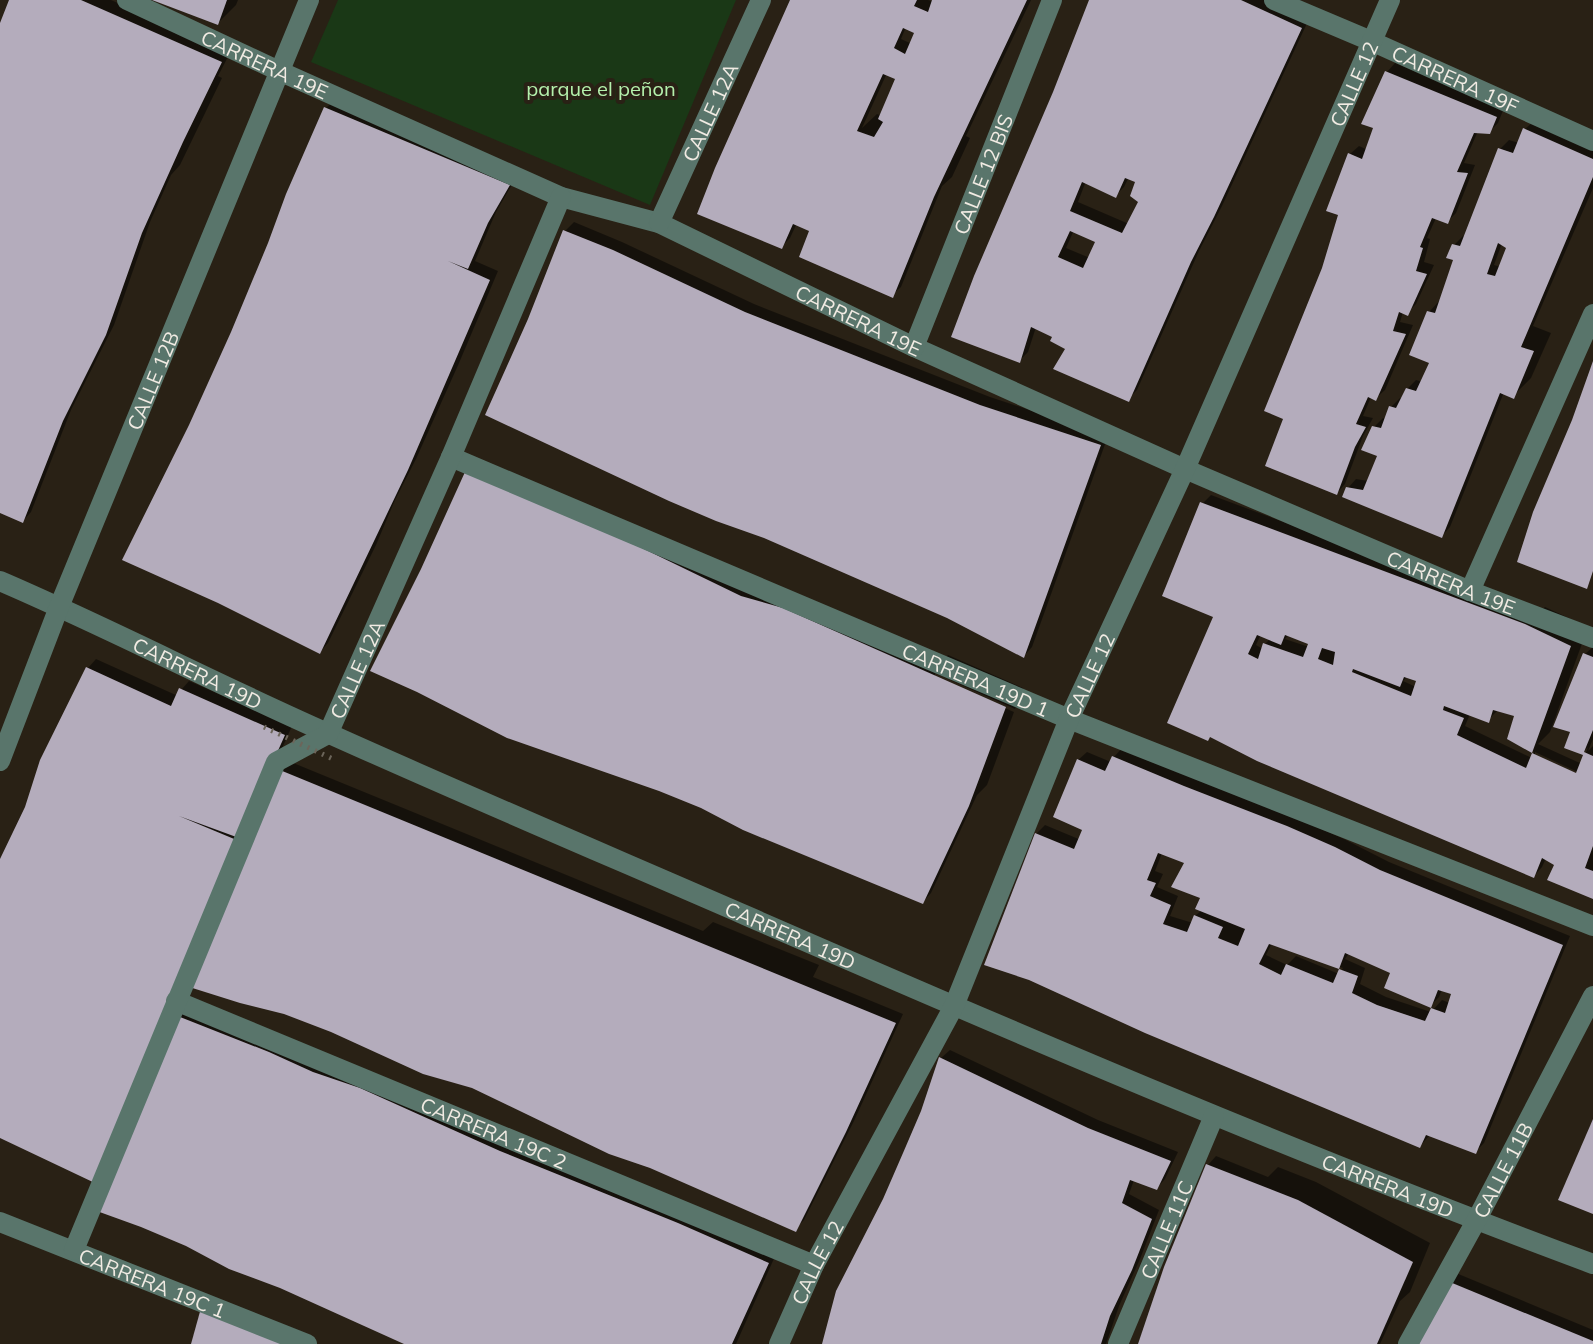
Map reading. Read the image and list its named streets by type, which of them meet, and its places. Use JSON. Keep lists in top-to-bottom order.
{
  "streets": {
    "street": [
      "CARRERA 19E",
      "CARRERA 19F",
      "CALLE 12",
      "CALLE 12A",
      "CALLE 12 BIS",
      "CALLE 12B",
      "CARRERA 19D",
      "CARRERA 19D 1",
      "CARRERA 19C 2",
      "CALLE 11B",
      "CALLE 11C",
      "CARRERA 19C 1"
    ]
  },
  "crossings": [
    ["CARRERA 19E", "CALLE 12"],
    ["CARRERA 19E", "CALLE 12A"],
    ["CARRERA 19E", "CALLE 12 BIS"],
    ["CARRERA 19E", "CALLE 12B"],
    ["CARRERA 19F", "CALLE 12"],
    ["CALLE 12", "CARRERA 19D"],
    ["CALLE 12", "CARRERA 19D 1"],
    ["CALLE 12", "CARRERA 19C 2"],
    ["CALLE 12A", "CARRERA 19D"],
    ["CALLE 12A", "CARRERA 19D 1"],
    ["CALLE 12A", "CARRERA 19C 2"],
    ["CALLE 12A", "CARRERA 19C 1"],
    ["CALLE 12B", "CARRERA 19D"],
    ["CARRERA 19D", "CALLE 11B"],
    ["CARRERA 19D", "CALLE 11C"]
  ],
  "parks": ["parque el peñon"]
}
